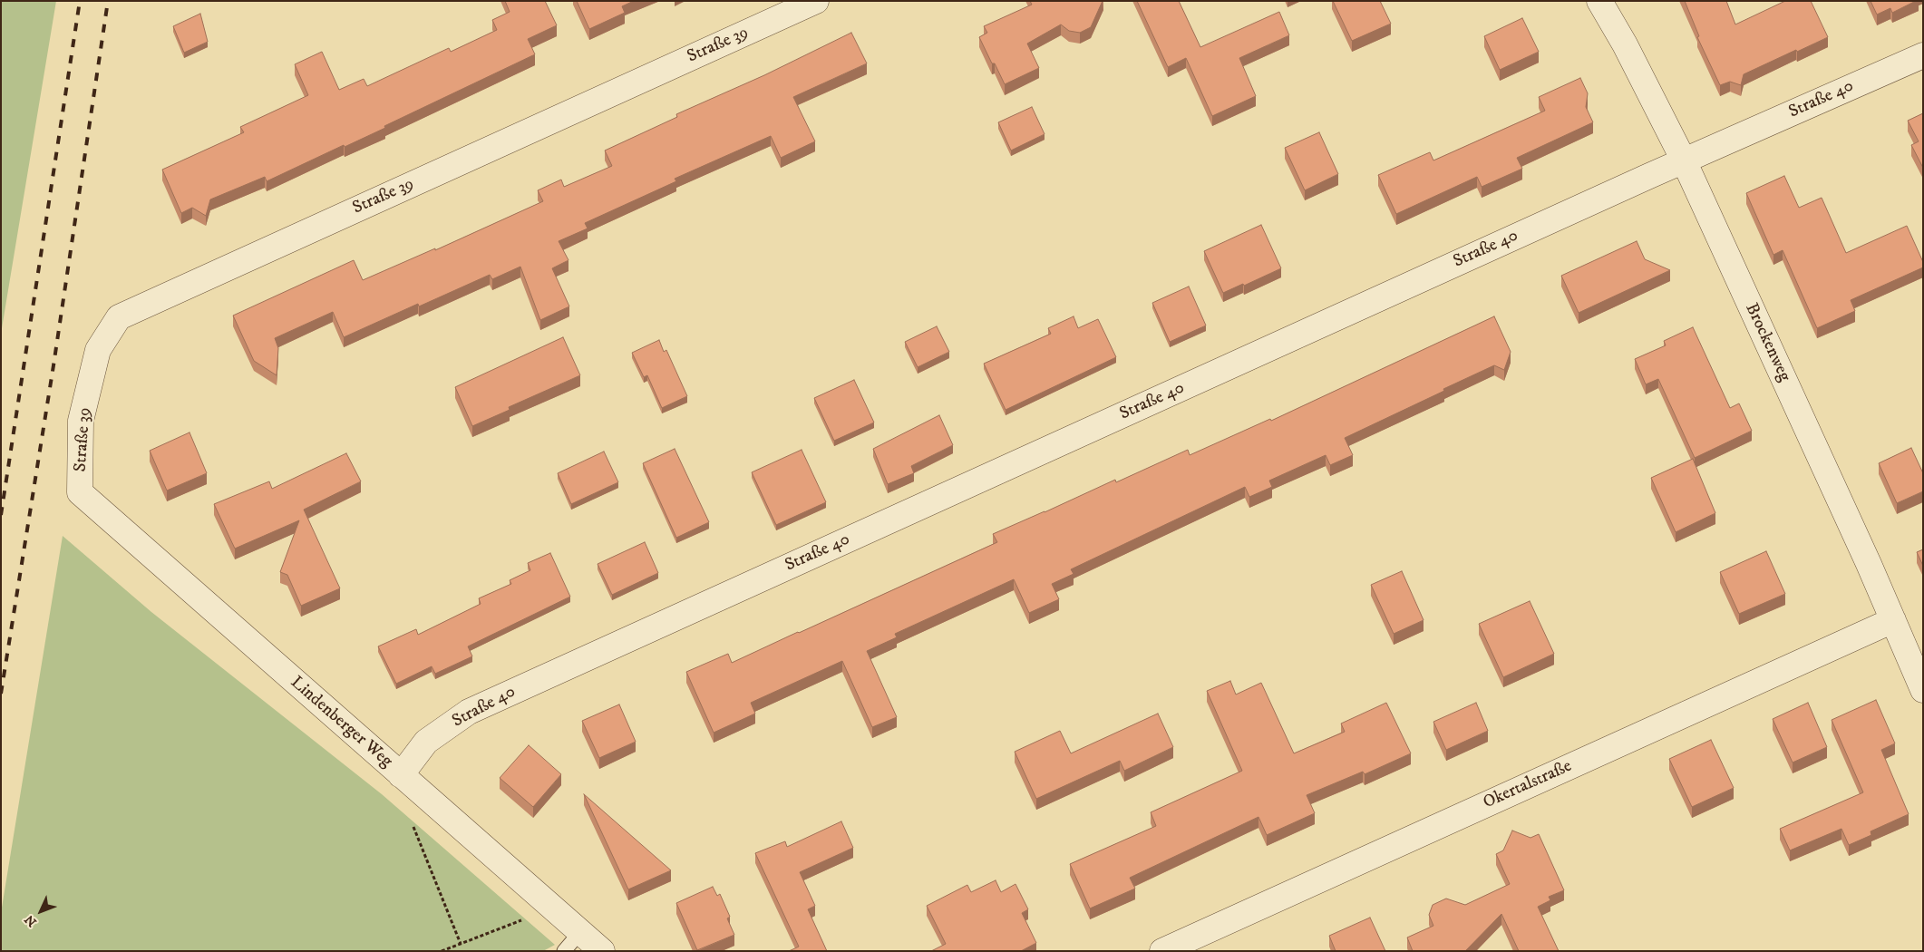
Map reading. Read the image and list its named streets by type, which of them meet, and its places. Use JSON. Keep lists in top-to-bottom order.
{
  "streets": {
    "street": [
      "Straße 39",
      "Straße 40",
      "Brockenweg",
      "Lindenberger Weg",
      "Okertalstraße"
    ]
  },
  "crossings": [
    ["Straße 39", "Lindenberger Weg"],
    ["Straße 40", "Brockenweg"],
    ["Straße 40", "Lindenberger Weg"],
    ["Brockenweg", "Okertalstraße"]
  ],
  "north": "bottom left"
}
